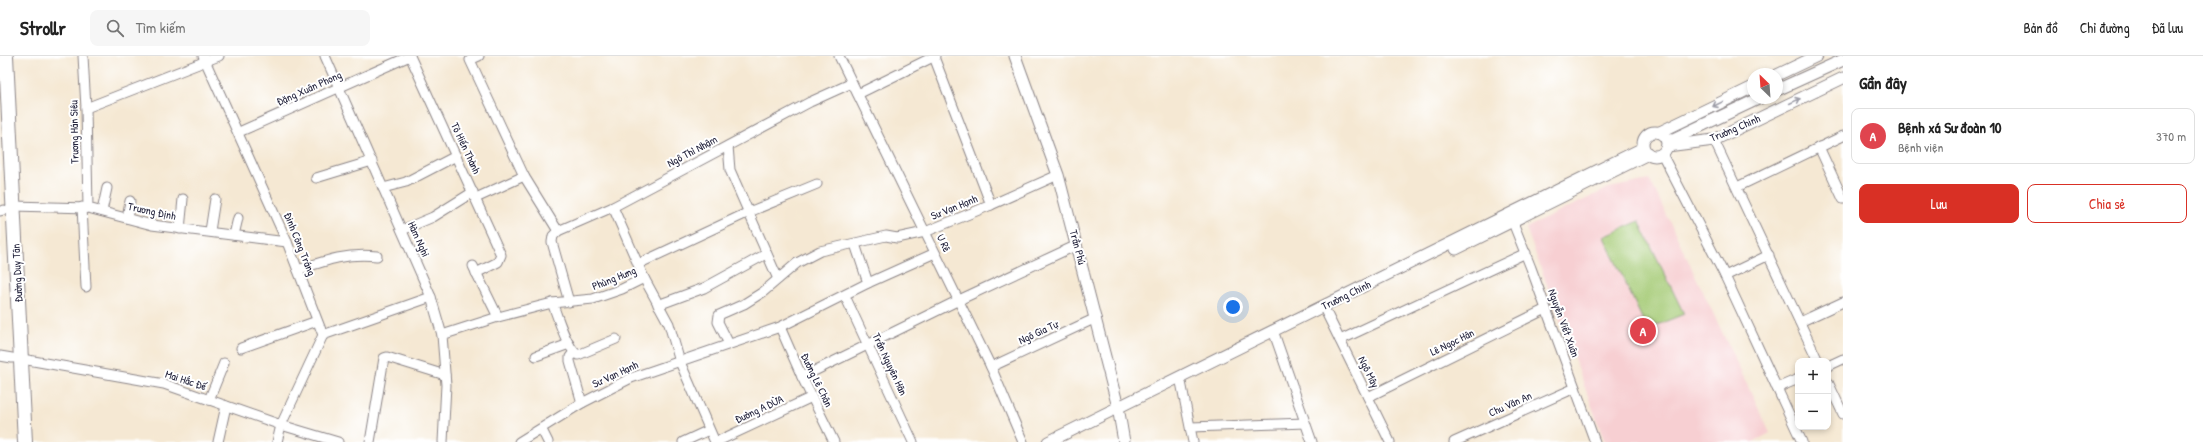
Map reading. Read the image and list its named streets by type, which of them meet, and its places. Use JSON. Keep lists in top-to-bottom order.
{
  "streets": {
    "main road": ["Đường Duy Tân"],
    "street": [
      "Đặng Xuân Phong",
      "Trường Chinh",
      "Trương Hán Siêu",
      "Tô Hiến Thành",
      "Ngô Thì Nhậm",
      "Sư Vạn Hạnh",
      "Trương Định",
      "Hàm Nghi",
      "U Rê",
      "Đinh Công Tráng",
      "Trần Phú",
      "Phùng Hưng",
      "Nguyễn Viết Xuân",
      "Ngô Gia Tự",
      "Lê Ngọc Hân",
      "Trần Nguyên Hãn",
      "Ngô Mây",
      "Mai Hắc Đế",
      "Đường Lê Chân",
      "Chu Văn An",
      "Đường A DỪA"
    ]
  },
  "crossings": [
    ["Đặng Xuân Phong", "Tô Hiến Thành"],
    ["Đặng Xuân Phong", "Hàm Nghi"],
    ["Đặng Xuân Phong", "Đinh Công Tráng"],
    ["Trường Chinh", "Trần Phú"],
    ["Trường Chinh", "Nguyễn Viết Xuân"],
    ["Trường Chinh", "Ngô Mây"],
    ["Trương Hán Siêu", "Trương Định"],
    ["Tô Hiến Thành", "Phùng Hưng"],
    ["Ngô Thì Nhậm", "U Rê"],
    ["Sư Vạn Hạnh", "U Rê"],
    ["Sư Vạn Hạnh", "Trần Phú"],
    ["Sư Vạn Hạnh", "Phùng Hưng"],
    ["Sư Vạn Hạnh", "Trần Nguyên Hãn"],
    ["Sư Vạn Hạnh", "Đường Lê Chân"],
    ["Trương Định", "Đinh Công Tráng"],
    ["Trương Định", "Đường Duy Tân"],
    ["Hàm Nghi", "Phùng Hưng"],
    ["U Rê", "Ngô Gia Tự"],
    ["Trần Phú", "Ngô Gia Tự"],
    ["Đường Duy Tân", "Mai Hắc Đế"],
    ["Phùng Hưng", "Đường A DỪA"],
    ["Nguyễn Viết Xuân", "Lê Ngọc Hân"],
    ["Nguyễn Viết Xuân", "Chu Văn An"],
    ["Lê Ngọc Hân", "Ngô Mây"],
    ["Đường Lê Chân", "Đường A DỪA"]
  ],
  "north": "top left",
  "page": {
    "header": "Strollr",
    "search": "Tìm kiếm",
    "nav": ["Bản đồ", "Chỉ đường", "Đã lưu"],
    "heading": "Gần đây",
    "list": [
      {
        "mark": "A",
        "name": "Bệnh xá Sư đoàn 10",
        "note": "Bệnh viện",
        "value": "370 m"
      }
    ],
    "buttons": ["Lưu", "Chia sẻ"],
    "pins": "A",
    "map_buttons": ["+", "−"]
  }
}
